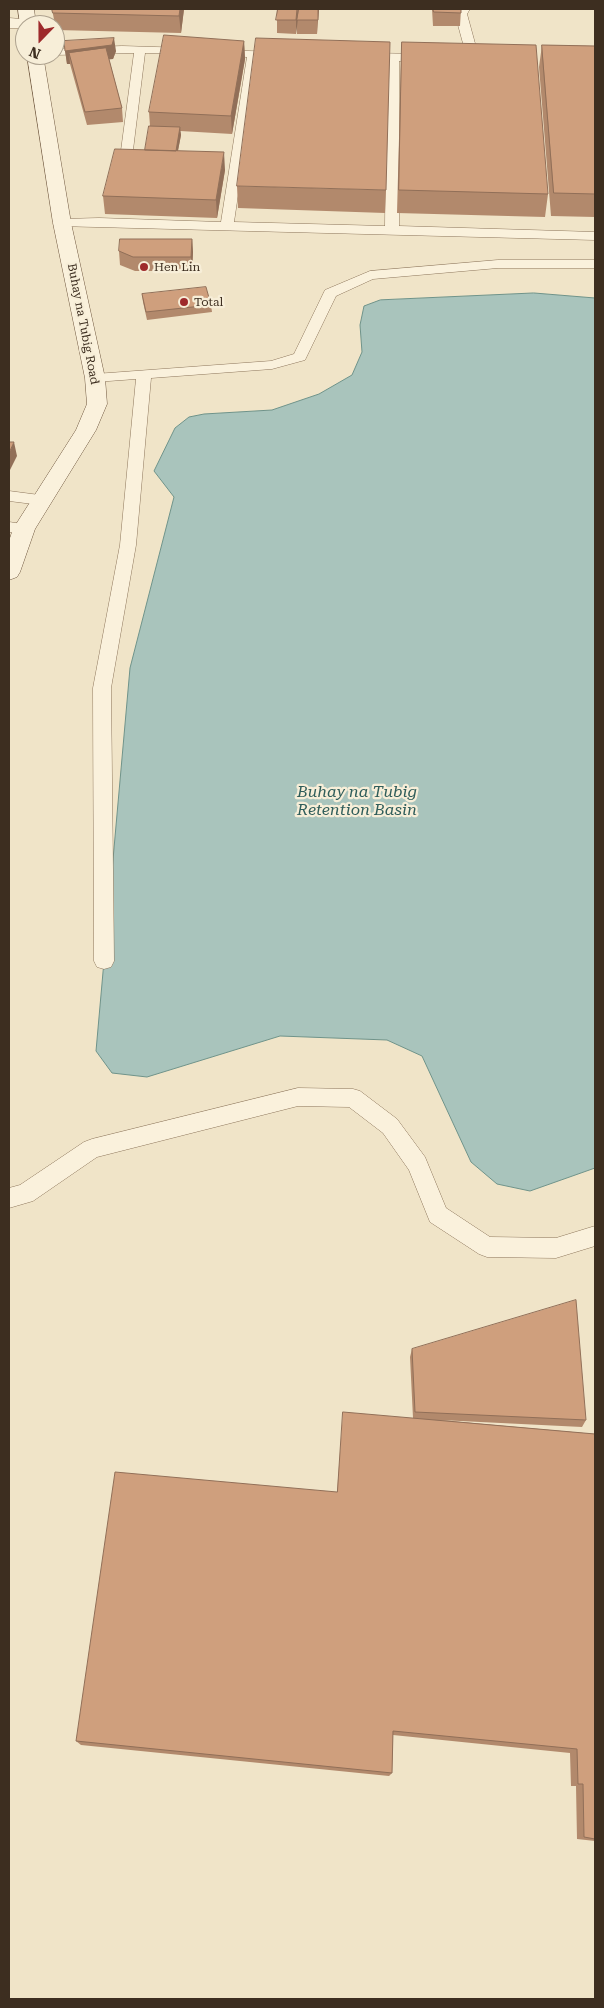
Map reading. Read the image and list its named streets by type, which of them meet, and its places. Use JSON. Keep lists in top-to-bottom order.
{
  "streets": {
    "main road": ["Buhay na Tubig Road"]
  },
  "water": ["Buhay na Tubig Retention Basin"],
  "places": ["Hen Lin", "Total"],
  "north": "bottom"
}
